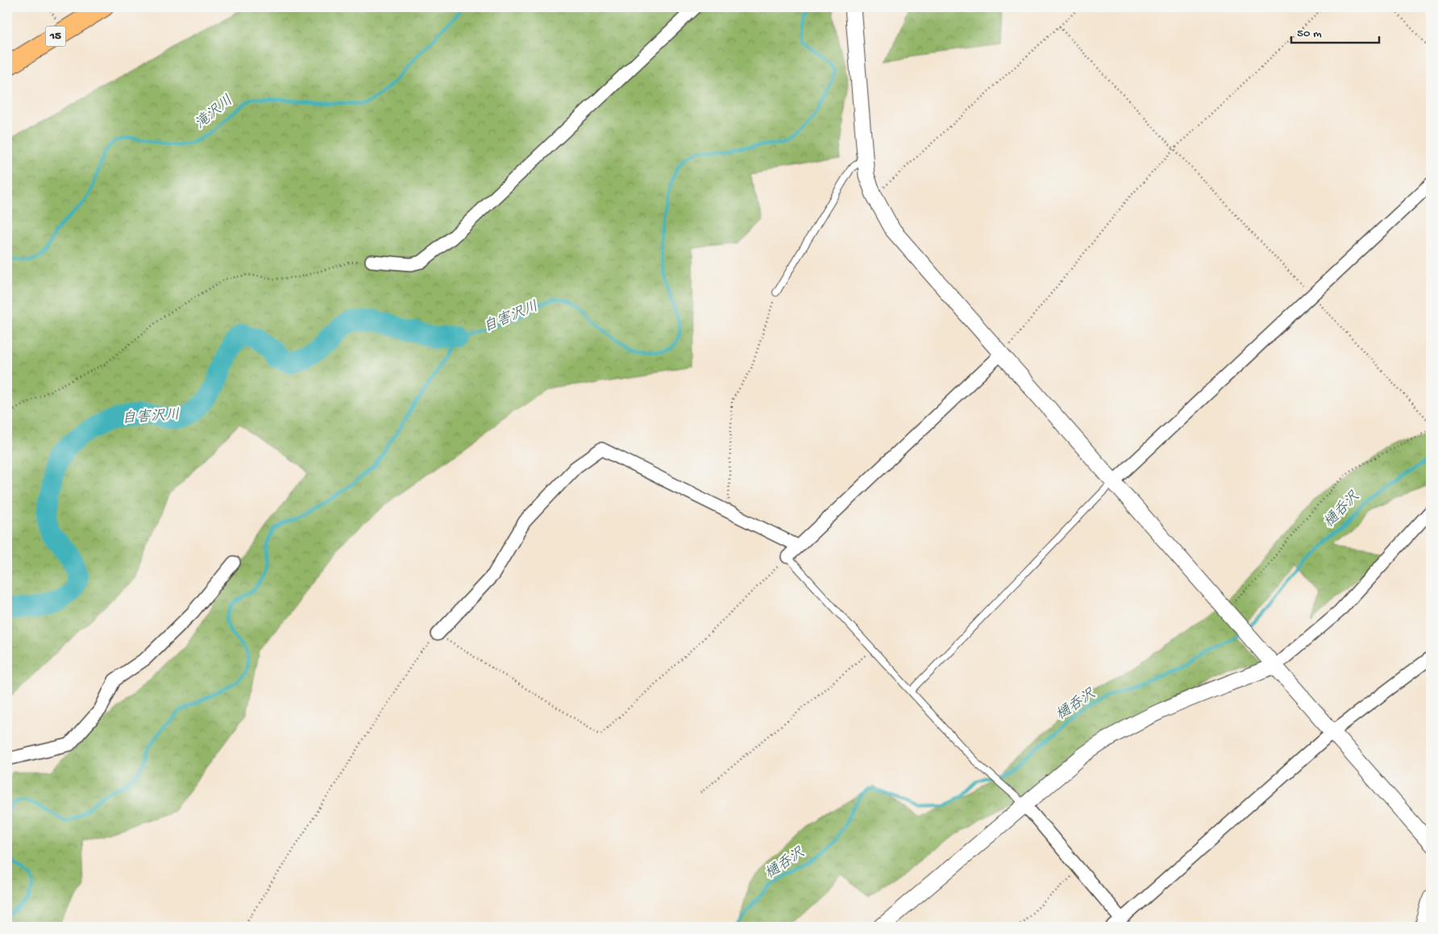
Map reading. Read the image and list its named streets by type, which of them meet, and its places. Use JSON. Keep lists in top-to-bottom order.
{
  "streets": {
    "main road": ["15"]
  },
  "water": ["滝沢川", "自害沢川", "樋呑沢"],
  "scale_bar": "50 m"
}
